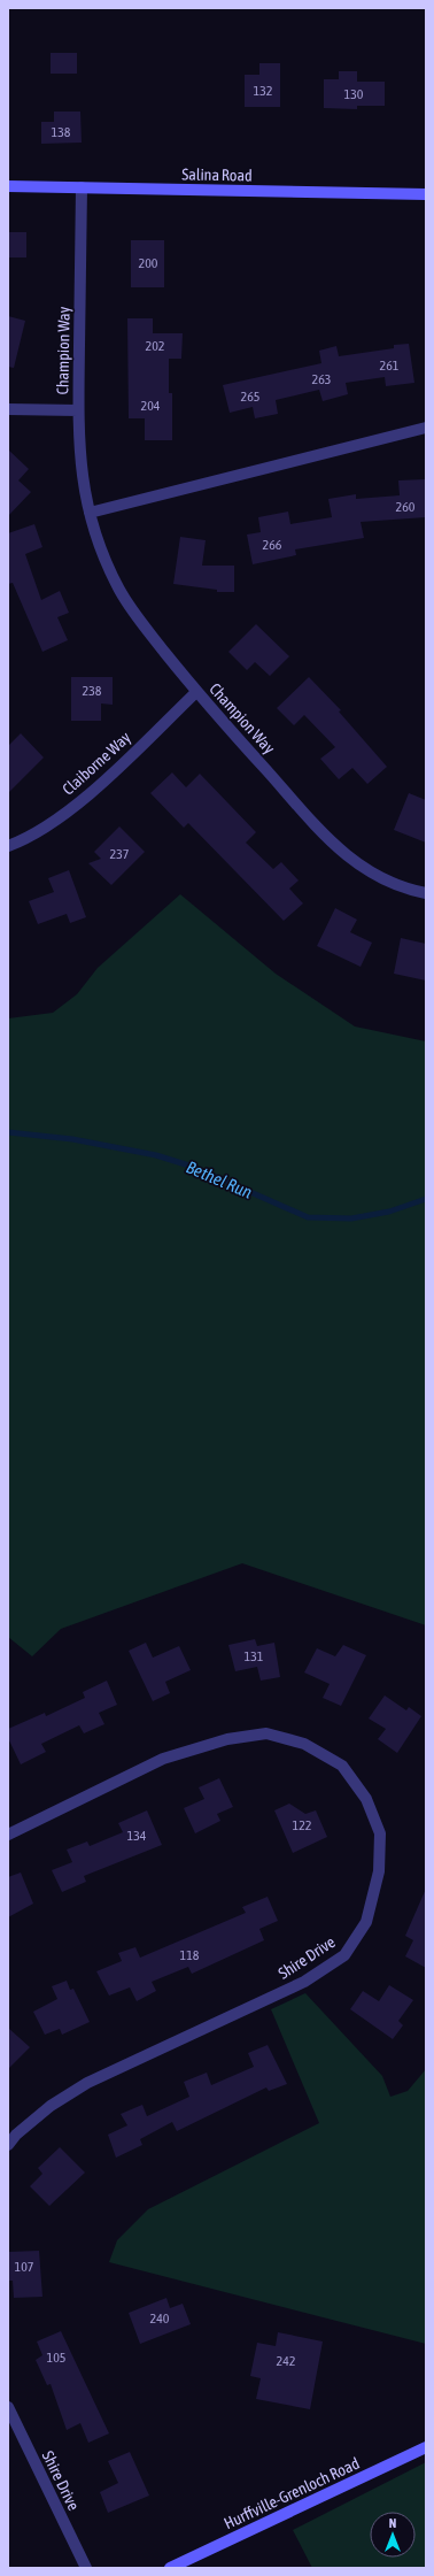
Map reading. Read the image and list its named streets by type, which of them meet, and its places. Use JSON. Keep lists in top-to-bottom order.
{
  "streets": {
    "street": [
      "Salina Road",
      "Champion Way",
      "Claiborne Way",
      "Shire Drive",
      "Hurffville-Grenloch Road"
    ]
  },
  "crossings": [
    ["Salina Road", "Champion Way"],
    ["Champion Way", "Claiborne Way"]
  ],
  "water": ["Bethel Run"],
  "house_numbers": [
    "132",
    "130",
    "138",
    "200",
    "202",
    "261",
    "263",
    "265",
    "204",
    "260",
    "266",
    "238",
    "237",
    "131",
    "122",
    "134",
    "118",
    "107",
    "240",
    "105",
    "242"
  ],
  "north": "top"
}
